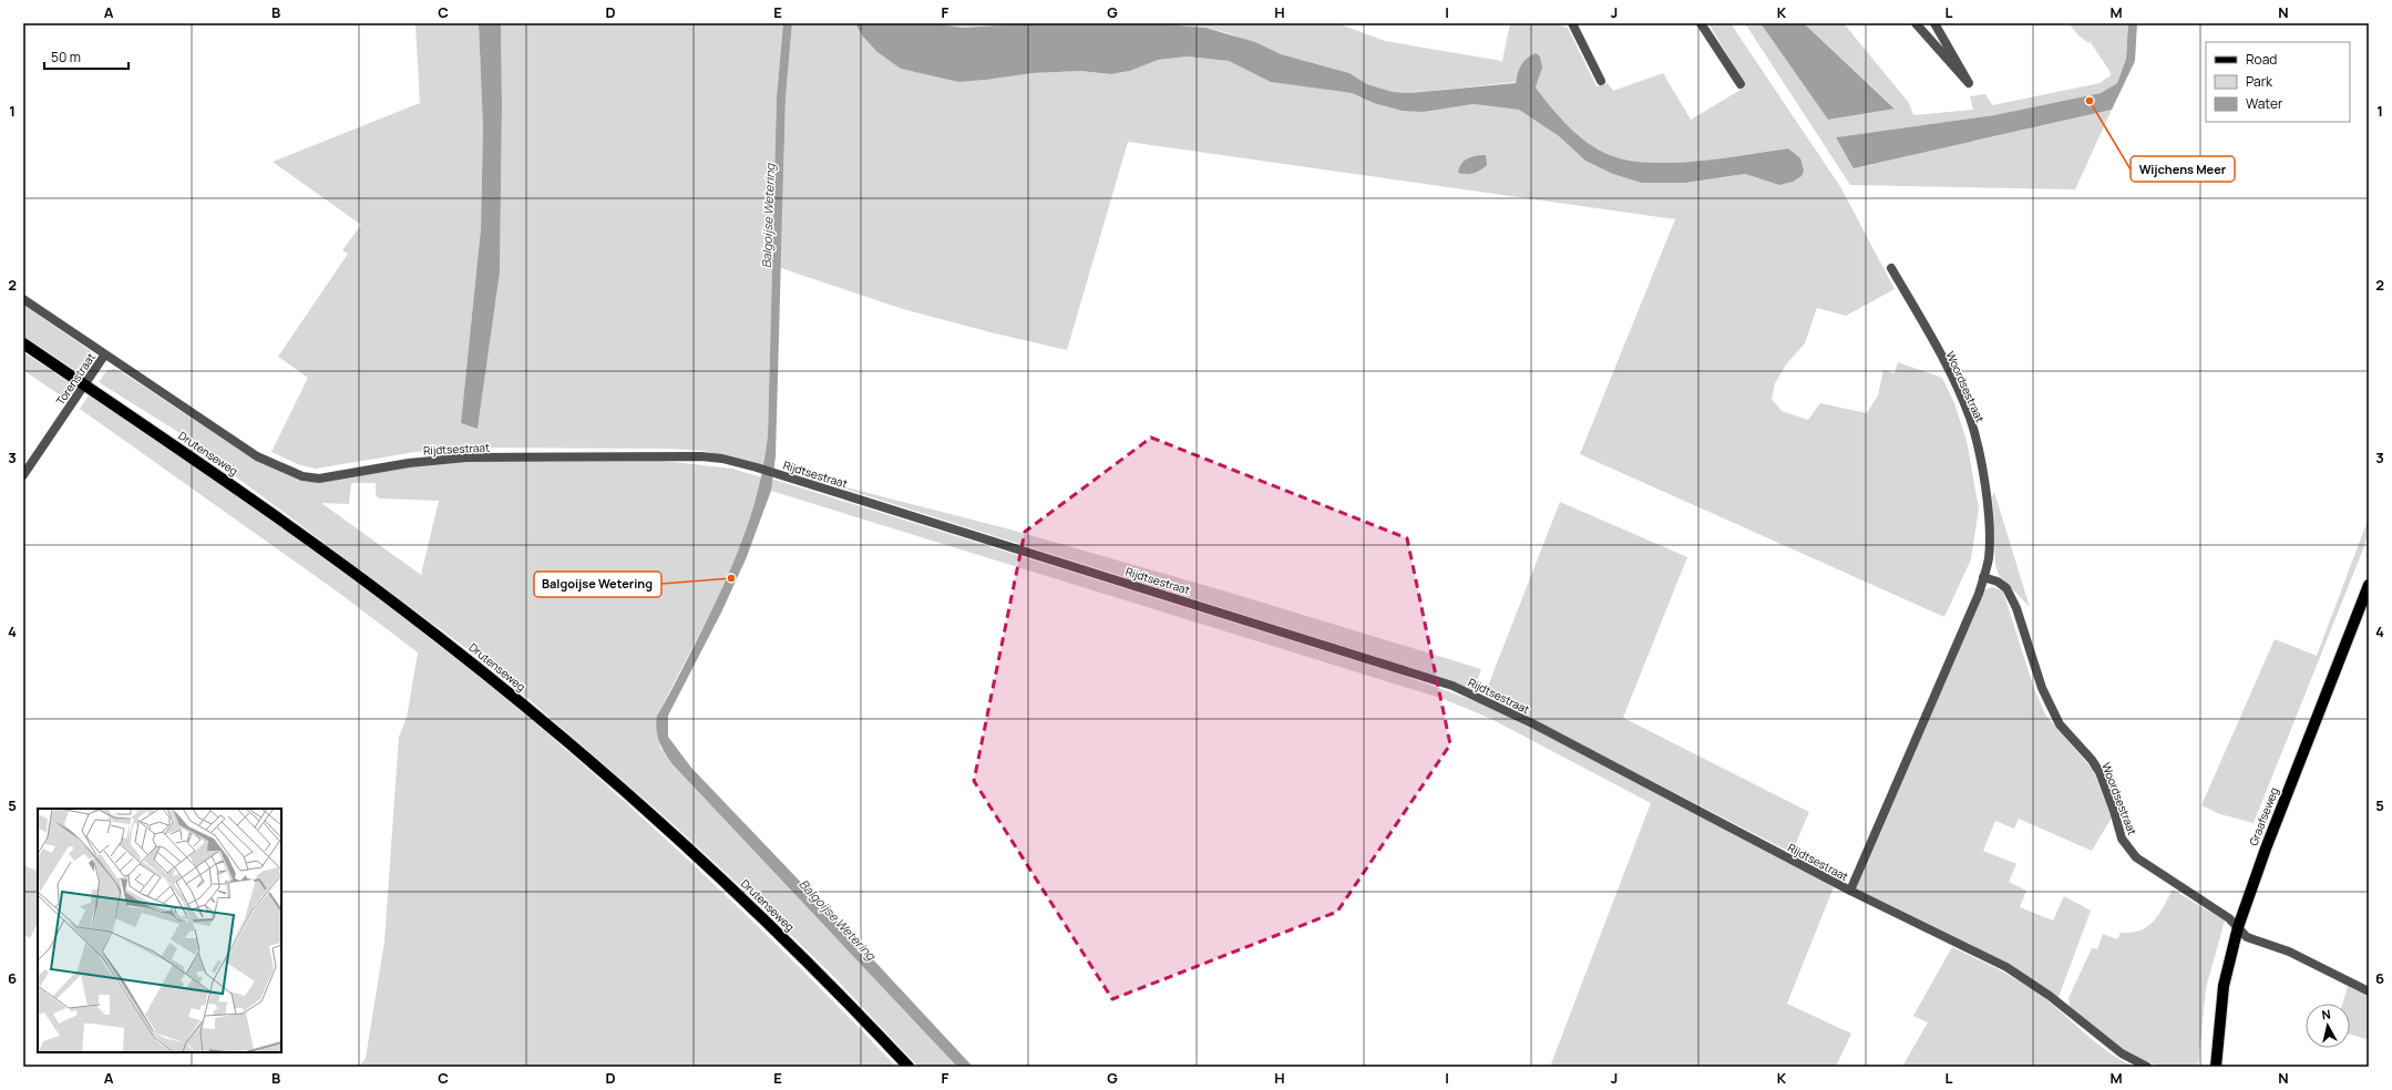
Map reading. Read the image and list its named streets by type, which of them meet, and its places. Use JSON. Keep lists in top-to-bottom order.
{
  "streets": {
    "main road": ["Drutenseweg", "Graafseweg"],
    "street": ["Torenstraat", "Woordsestraat", "Rijdtsestraat"]
  },
  "crossings": [
    ["Torenstraat", "Rijdtsestraat"],
    ["Torenstraat", "Drutenseweg"],
    ["Woordsestraat", "Rijdtsestraat"],
    ["Woordsestraat", "Graafseweg"]
  ],
  "water": ["Balgoijse Wetering"],
  "places": ["Wijchens Meer", "Balgoijse Wetering"],
  "legend": ["Road", "Park", "Water"],
  "scale_bar": "50 m",
  "north": "top",
  "grid": {
    "columns": [
      "A",
      "B",
      "C",
      "D",
      "E",
      "F",
      "G",
      "H",
      "I",
      "J",
      "K",
      "L",
      "M",
      "N"
    ],
    "rows": [
      "1",
      "2",
      "3",
      "4",
      "5",
      "6"
    ]
  }
}
